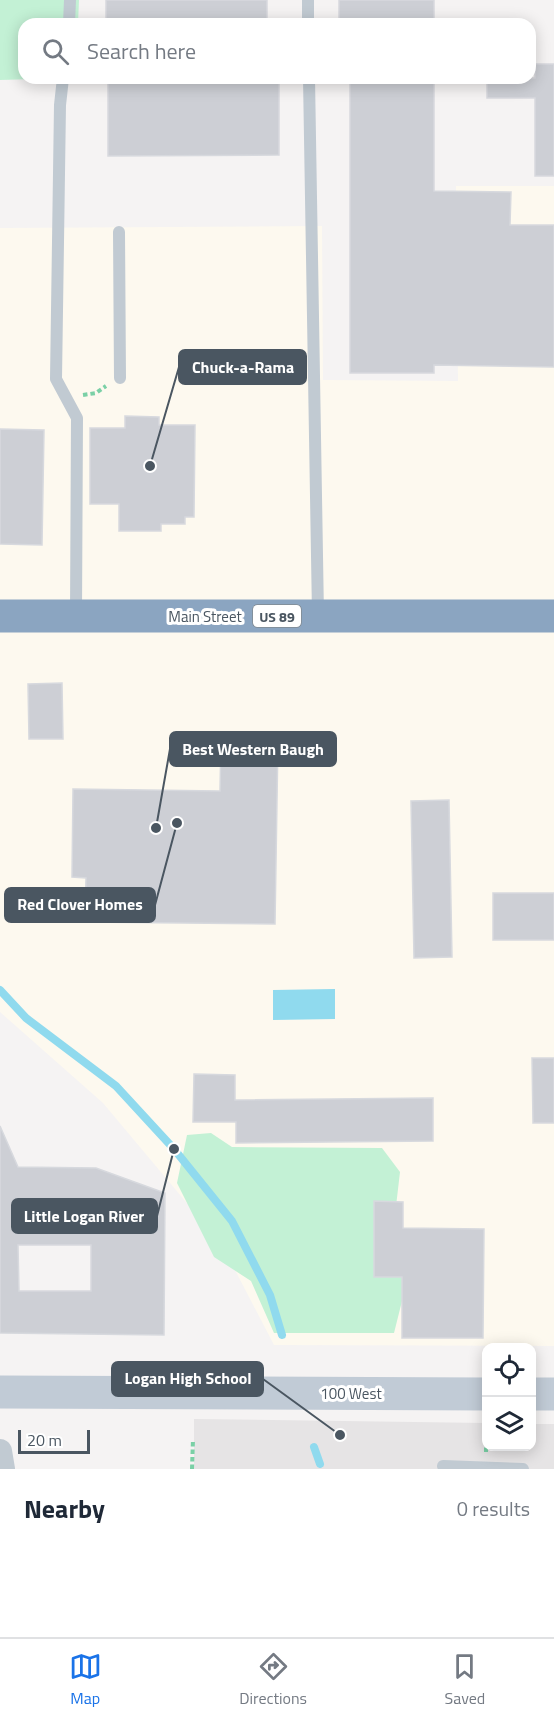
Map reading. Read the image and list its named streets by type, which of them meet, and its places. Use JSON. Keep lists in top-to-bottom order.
{
  "streets": {
    "highway": ["Main Street", "US 89"],
    "street": ["100 West"]
  },
  "places": [
    "Chuck-a-Rama",
    "Red Clover Homes",
    "Best Western Baugh",
    "Little Logan River",
    "Logan High School"
  ],
  "scale_bar": "20 m",
  "page": {
    "search": "Search here",
    "scale": "20 m",
    "heading": ["Nearby", "0 results"],
    "nav": ["Map", "Directions", "Saved"]
  }
}
